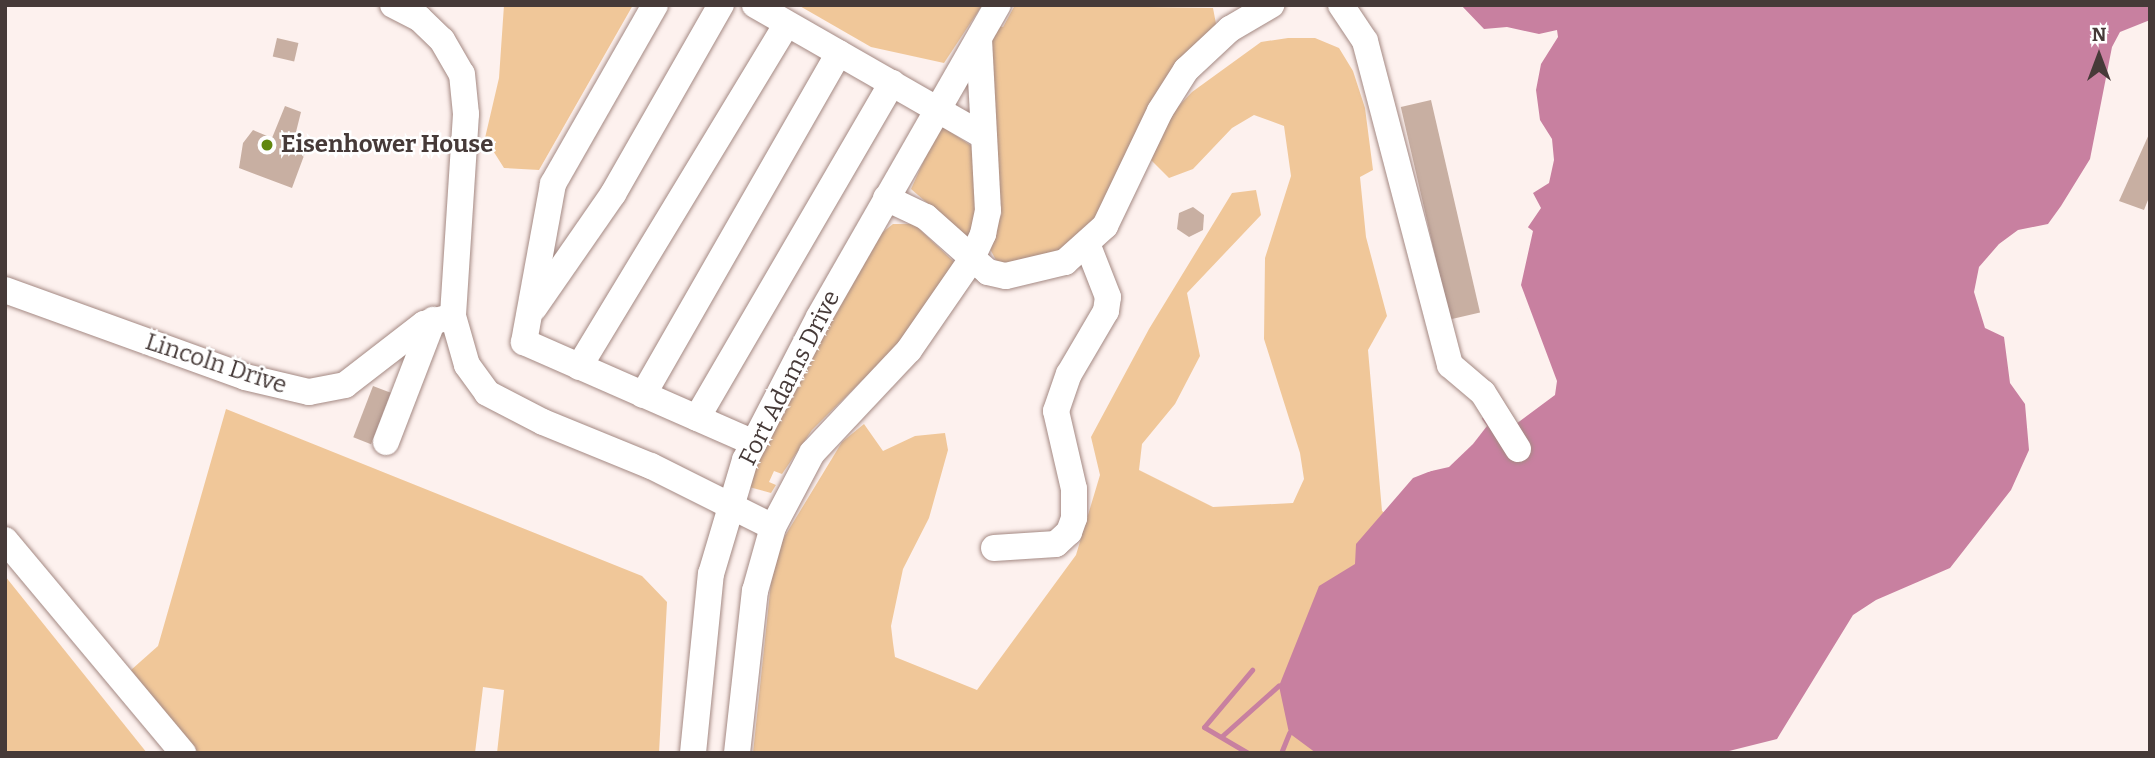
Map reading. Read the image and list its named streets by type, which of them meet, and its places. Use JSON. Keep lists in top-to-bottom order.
{
  "streets": {
    "street": ["Lincoln Drive", "Fort Adams Drive"]
  },
  "places": ["Eisenhower House"],
  "north": "top"
}
